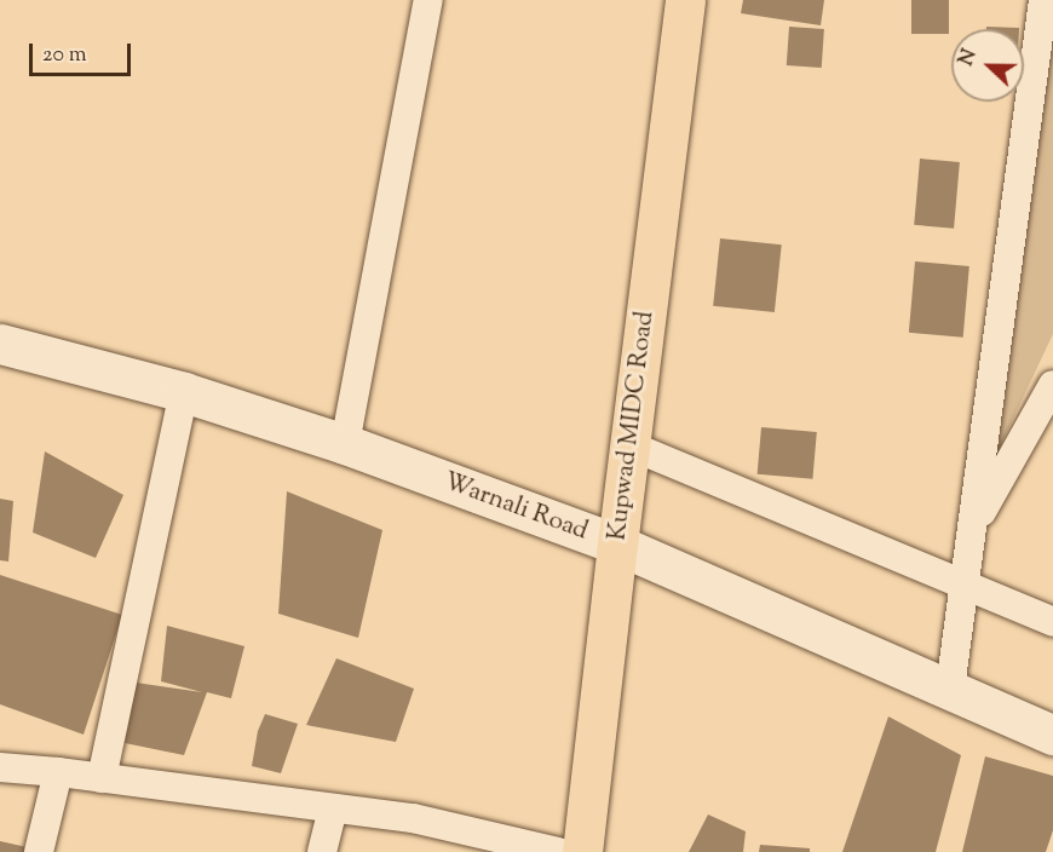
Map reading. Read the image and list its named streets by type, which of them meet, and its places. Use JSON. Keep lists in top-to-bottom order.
{
  "streets": {
    "main road": ["Kupwad MIDC Road", "Warnali Road"]
  },
  "crossings": [
    ["Kupwad MIDC Road", "Warnali Road"]
  ],
  "scale_bar": "20 m",
  "north": "left"
}
